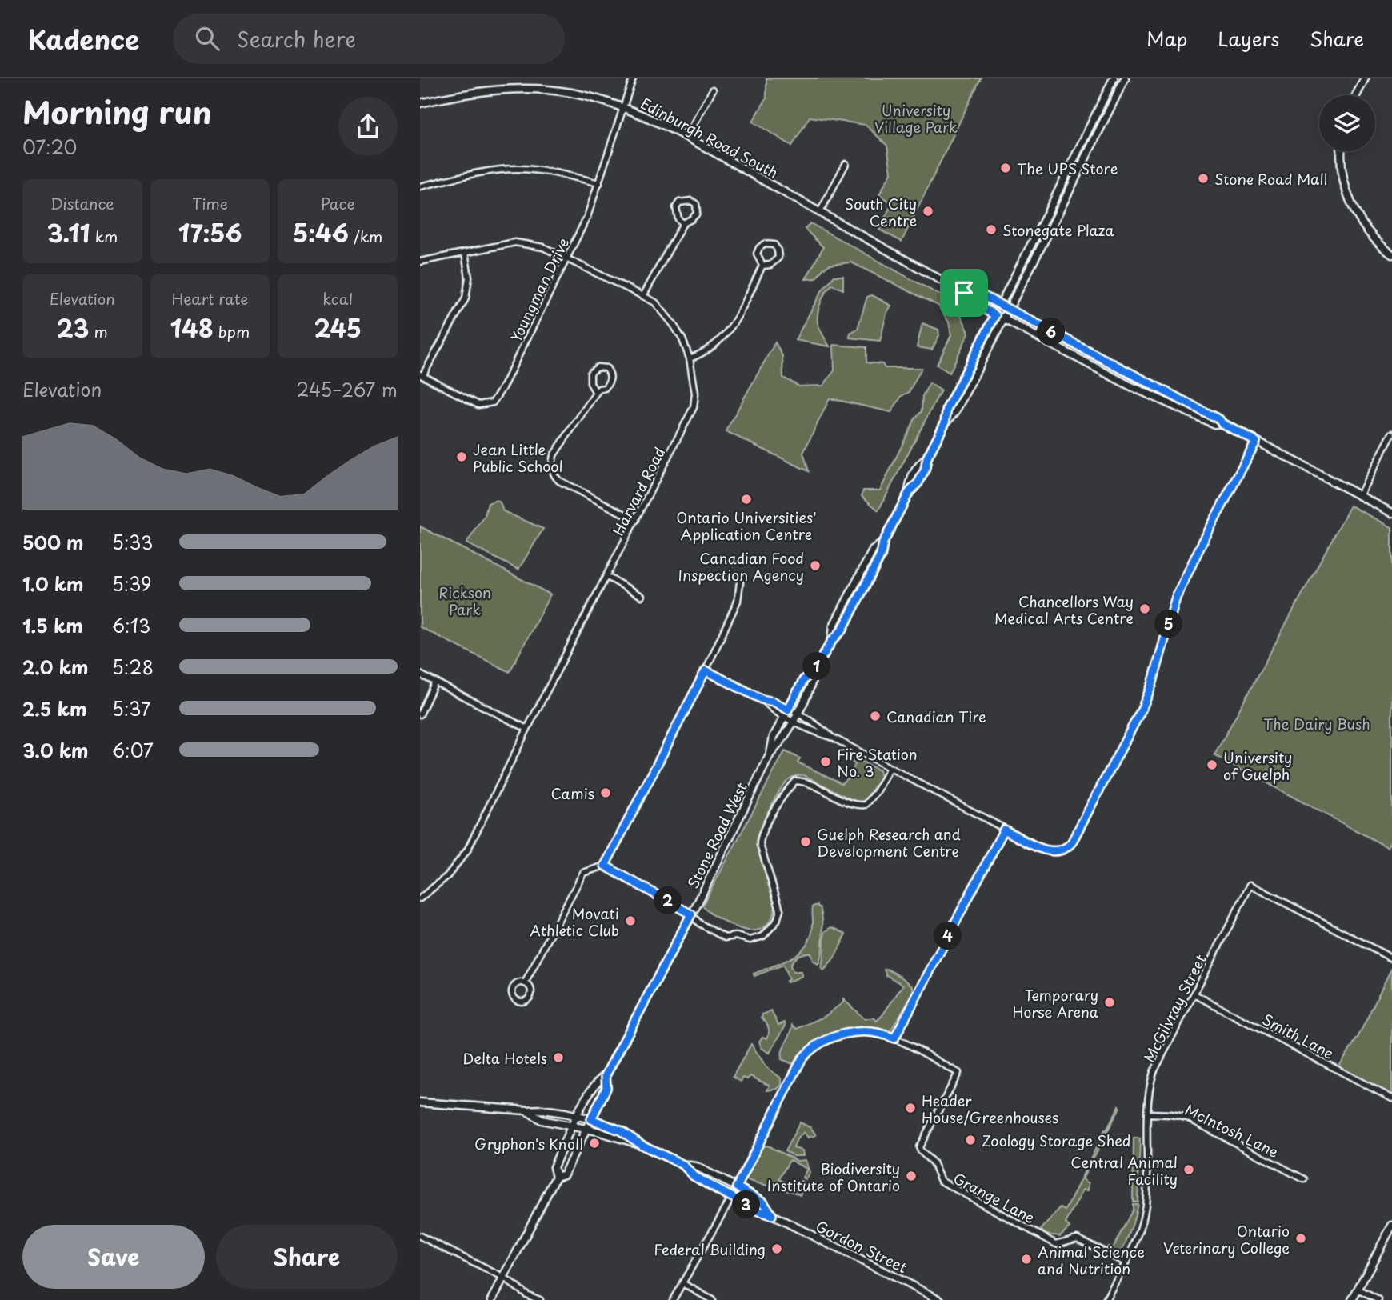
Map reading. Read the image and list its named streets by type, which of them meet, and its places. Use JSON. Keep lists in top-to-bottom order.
{
  "streets": {
    "main road": ["Edinburgh Road South", "Stone Road West", "Gordon Street"],
    "street": [
      "Youngman Drive",
      "Harvard Road",
      "McGilvray Street",
      "Smith Lane",
      "McIntosh Lane",
      "Grange Lane"
    ]
  },
  "crossings": [
    ["Edinburgh Road South", "Youngman Drive"],
    ["Edinburgh Road South", "Stone Road West"],
    ["Youngman Drive", "Harvard Road"],
    ["Stone Road West", "Gordon Street"],
    ["McGilvray Street", "Smith Lane"],
    ["McGilvray Street", "McIntosh Lane"],
    ["McGilvray Street", "Grange Lane"]
  ],
  "parks": ["University Village Park", "Rickson Park", "The Dairy Bush"],
  "places": [
    "The UPS Store",
    "Stone Road Mall",
    "South City Centre",
    "Stonegate Plaza",
    "Jean Little Public School",
    "Ontario Universities' Application Centre",
    "Canadian Food Inspection Agency",
    "Chancellors Way Medical Arts Centre",
    "Canadian Tire",
    "Fire Station No. 3",
    "University of Guelph",
    "Camis",
    "Guelph Research and Development Centre",
    "Movati Athletic Club",
    "Temporary Horse Arena",
    "Delta Hotels",
    "Header House/Greenhouses",
    "Zoology Storage Shed",
    "Gryphon's Knoll",
    "Central Animal Facility",
    "Biodiversity Institute of Ontario",
    "Ontario Veterinary College",
    "Federal Building",
    "Animal Science and Nutrition"
  ],
  "page": {
    "header": "Kadence",
    "search": "Search here",
    "nav": ["Map", "Layers", "Share"],
    "heading": ["Morning run", "07:20"],
    "stats": [
      ["Distance", "3.11 km"],
      ["Time", "17:56"],
      ["Pace", "5:46 /km"],
      ["Elevation", "23 m"],
      ["Heart rate", "148 bpm"],
      ["kcal", "245"]
    ],
    "pins": [
      "6",
      "5",
      "1",
      "2",
      "4",
      "3"
    ],
    "chart": ["Elevation", "245–267 m"],
    "list": [
      {
        "name": "500 m",
        "note": "5:33"
      },
      {
        "name": "1.0 km",
        "note": "5:39"
      },
      {
        "name": "1.5 km",
        "note": "6:13"
      },
      {
        "name": "2.0 km",
        "note": "5:28"
      },
      {
        "name": "2.5 km",
        "note": "5:37"
      },
      {
        "name": "3.0 km",
        "note": "6:07"
      }
    ],
    "buttons": ["Save", "Share"]
  }
}
